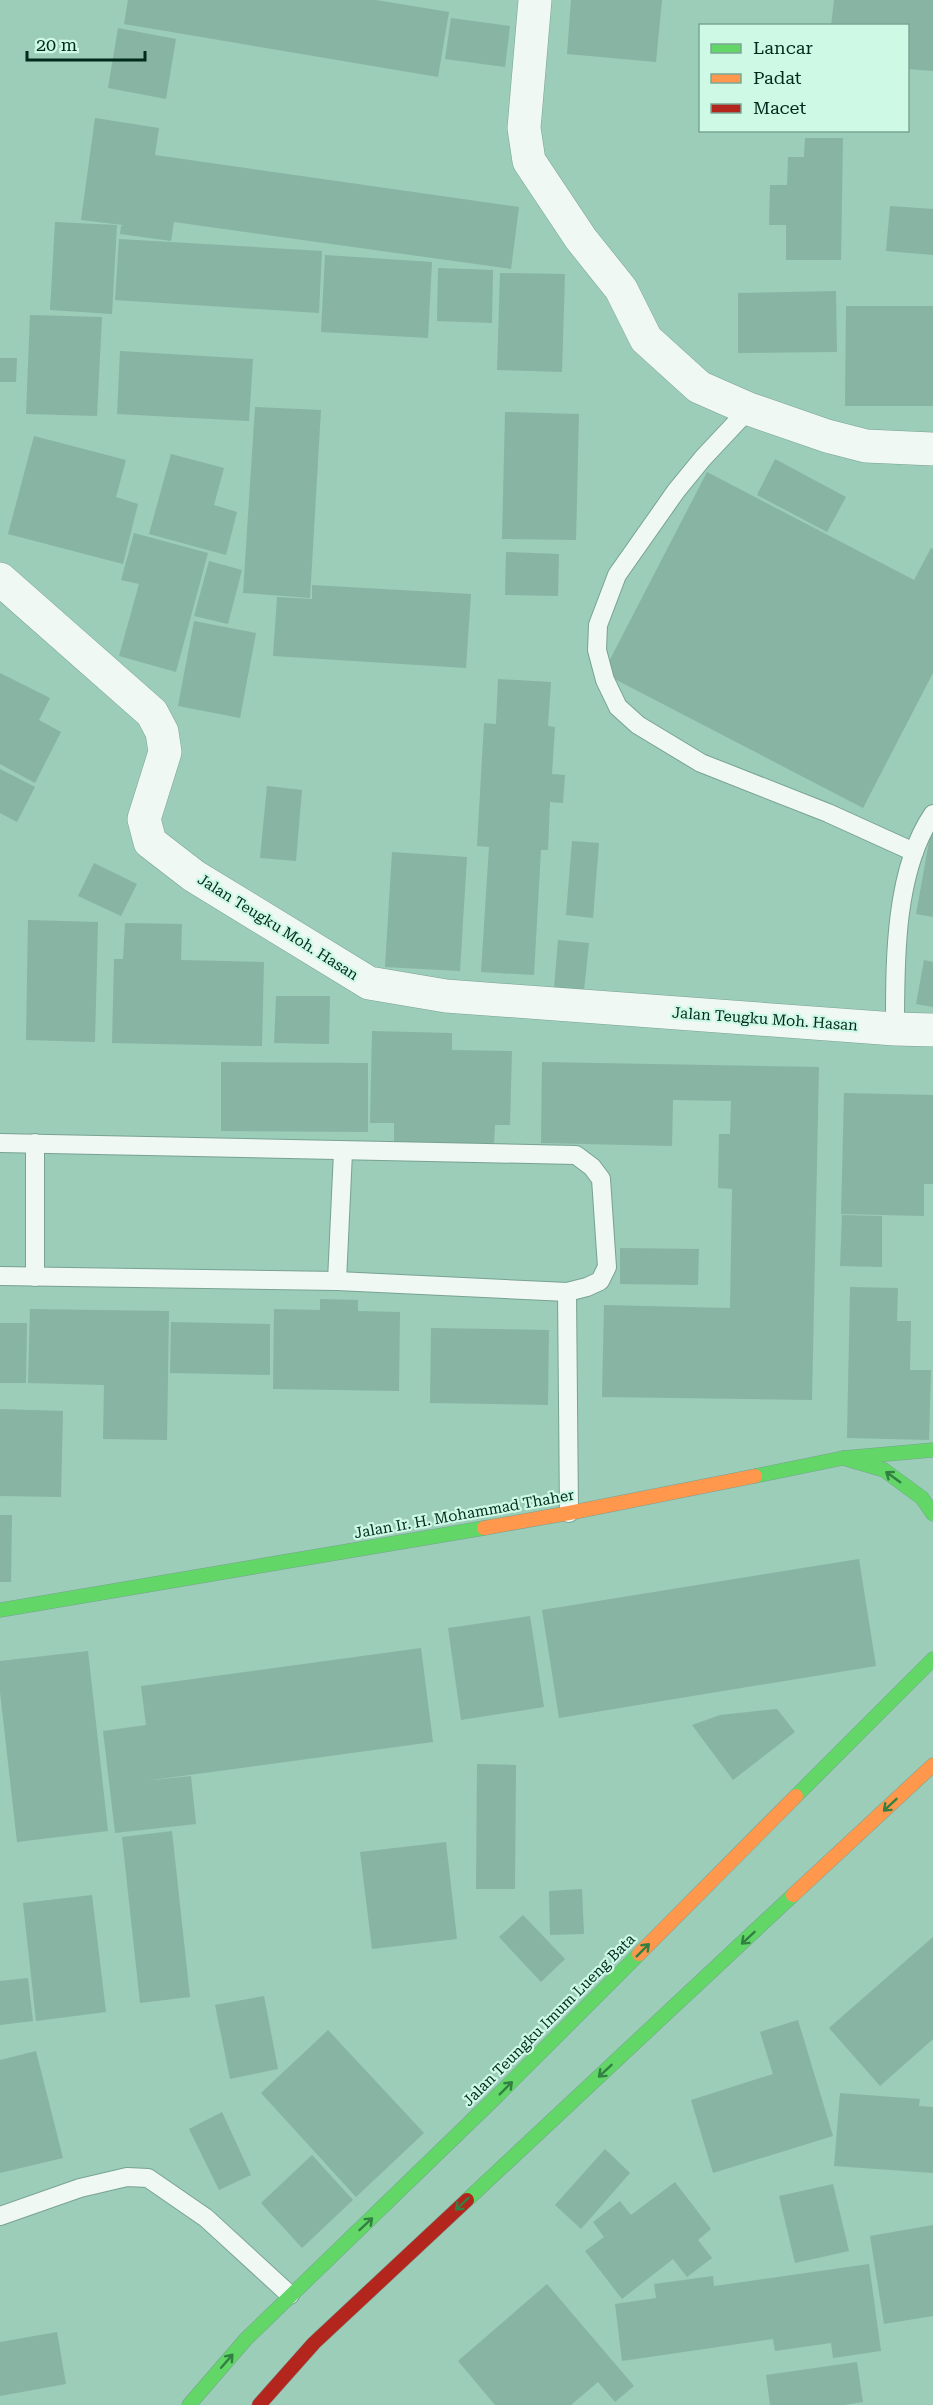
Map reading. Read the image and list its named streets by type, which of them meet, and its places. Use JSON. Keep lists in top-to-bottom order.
{
  "streets": {
    "main road": ["Jalan Ir. H. Mohammad Thaher", "Jalan Teungku Imum Lueng Bata"],
    "street": ["Jalan Teugku Moh. Hasan"]
  },
  "legend": ["Lancar", "Padat", "Macet"],
  "scale_bar": "20 m"
}
